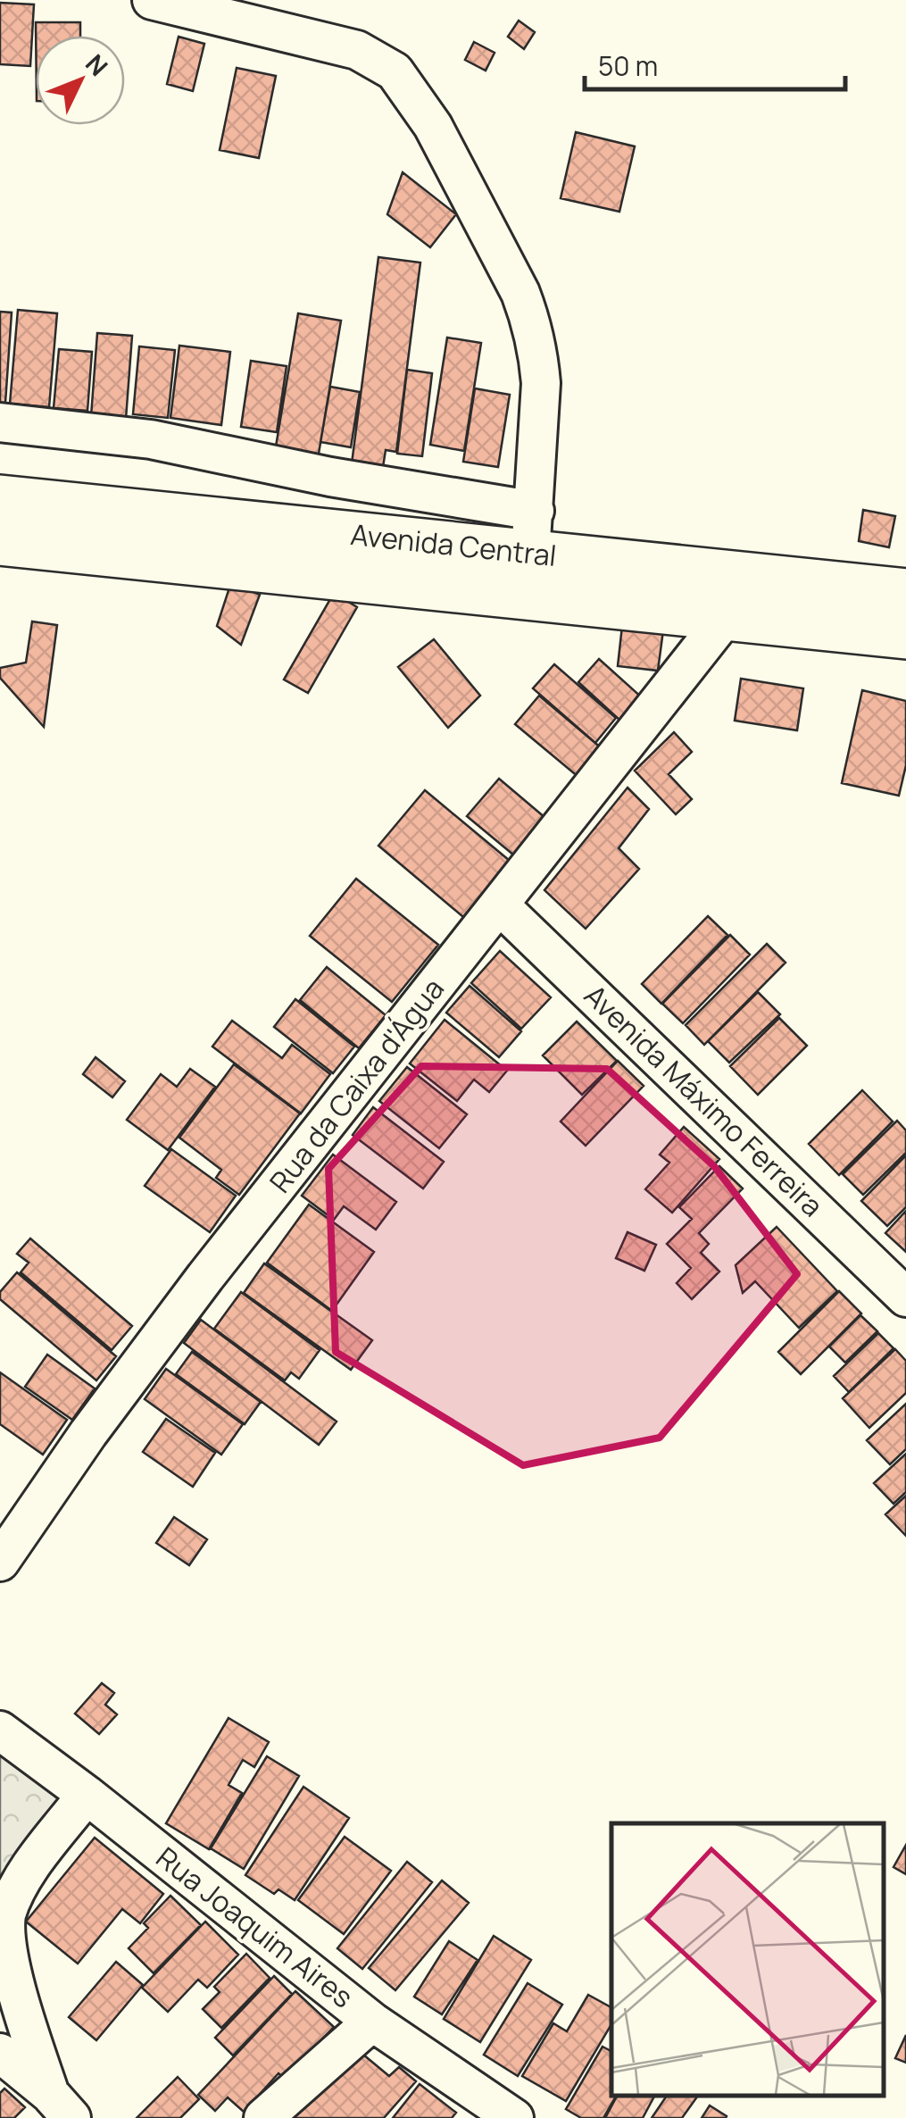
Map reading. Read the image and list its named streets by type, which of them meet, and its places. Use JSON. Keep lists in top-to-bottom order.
{
  "streets": {
    "main road": ["Avenida Central"],
    "street": ["Rua da Caixa d'Água", "Avenida Máximo Ferreira", "Rua Joaquim Aires"]
  },
  "crossings": [
    ["Rua da Caixa d'Água", "Avenida Máximo Ferreira"]
  ],
  "scale_bar": "50 m",
  "north": "top right"
}
